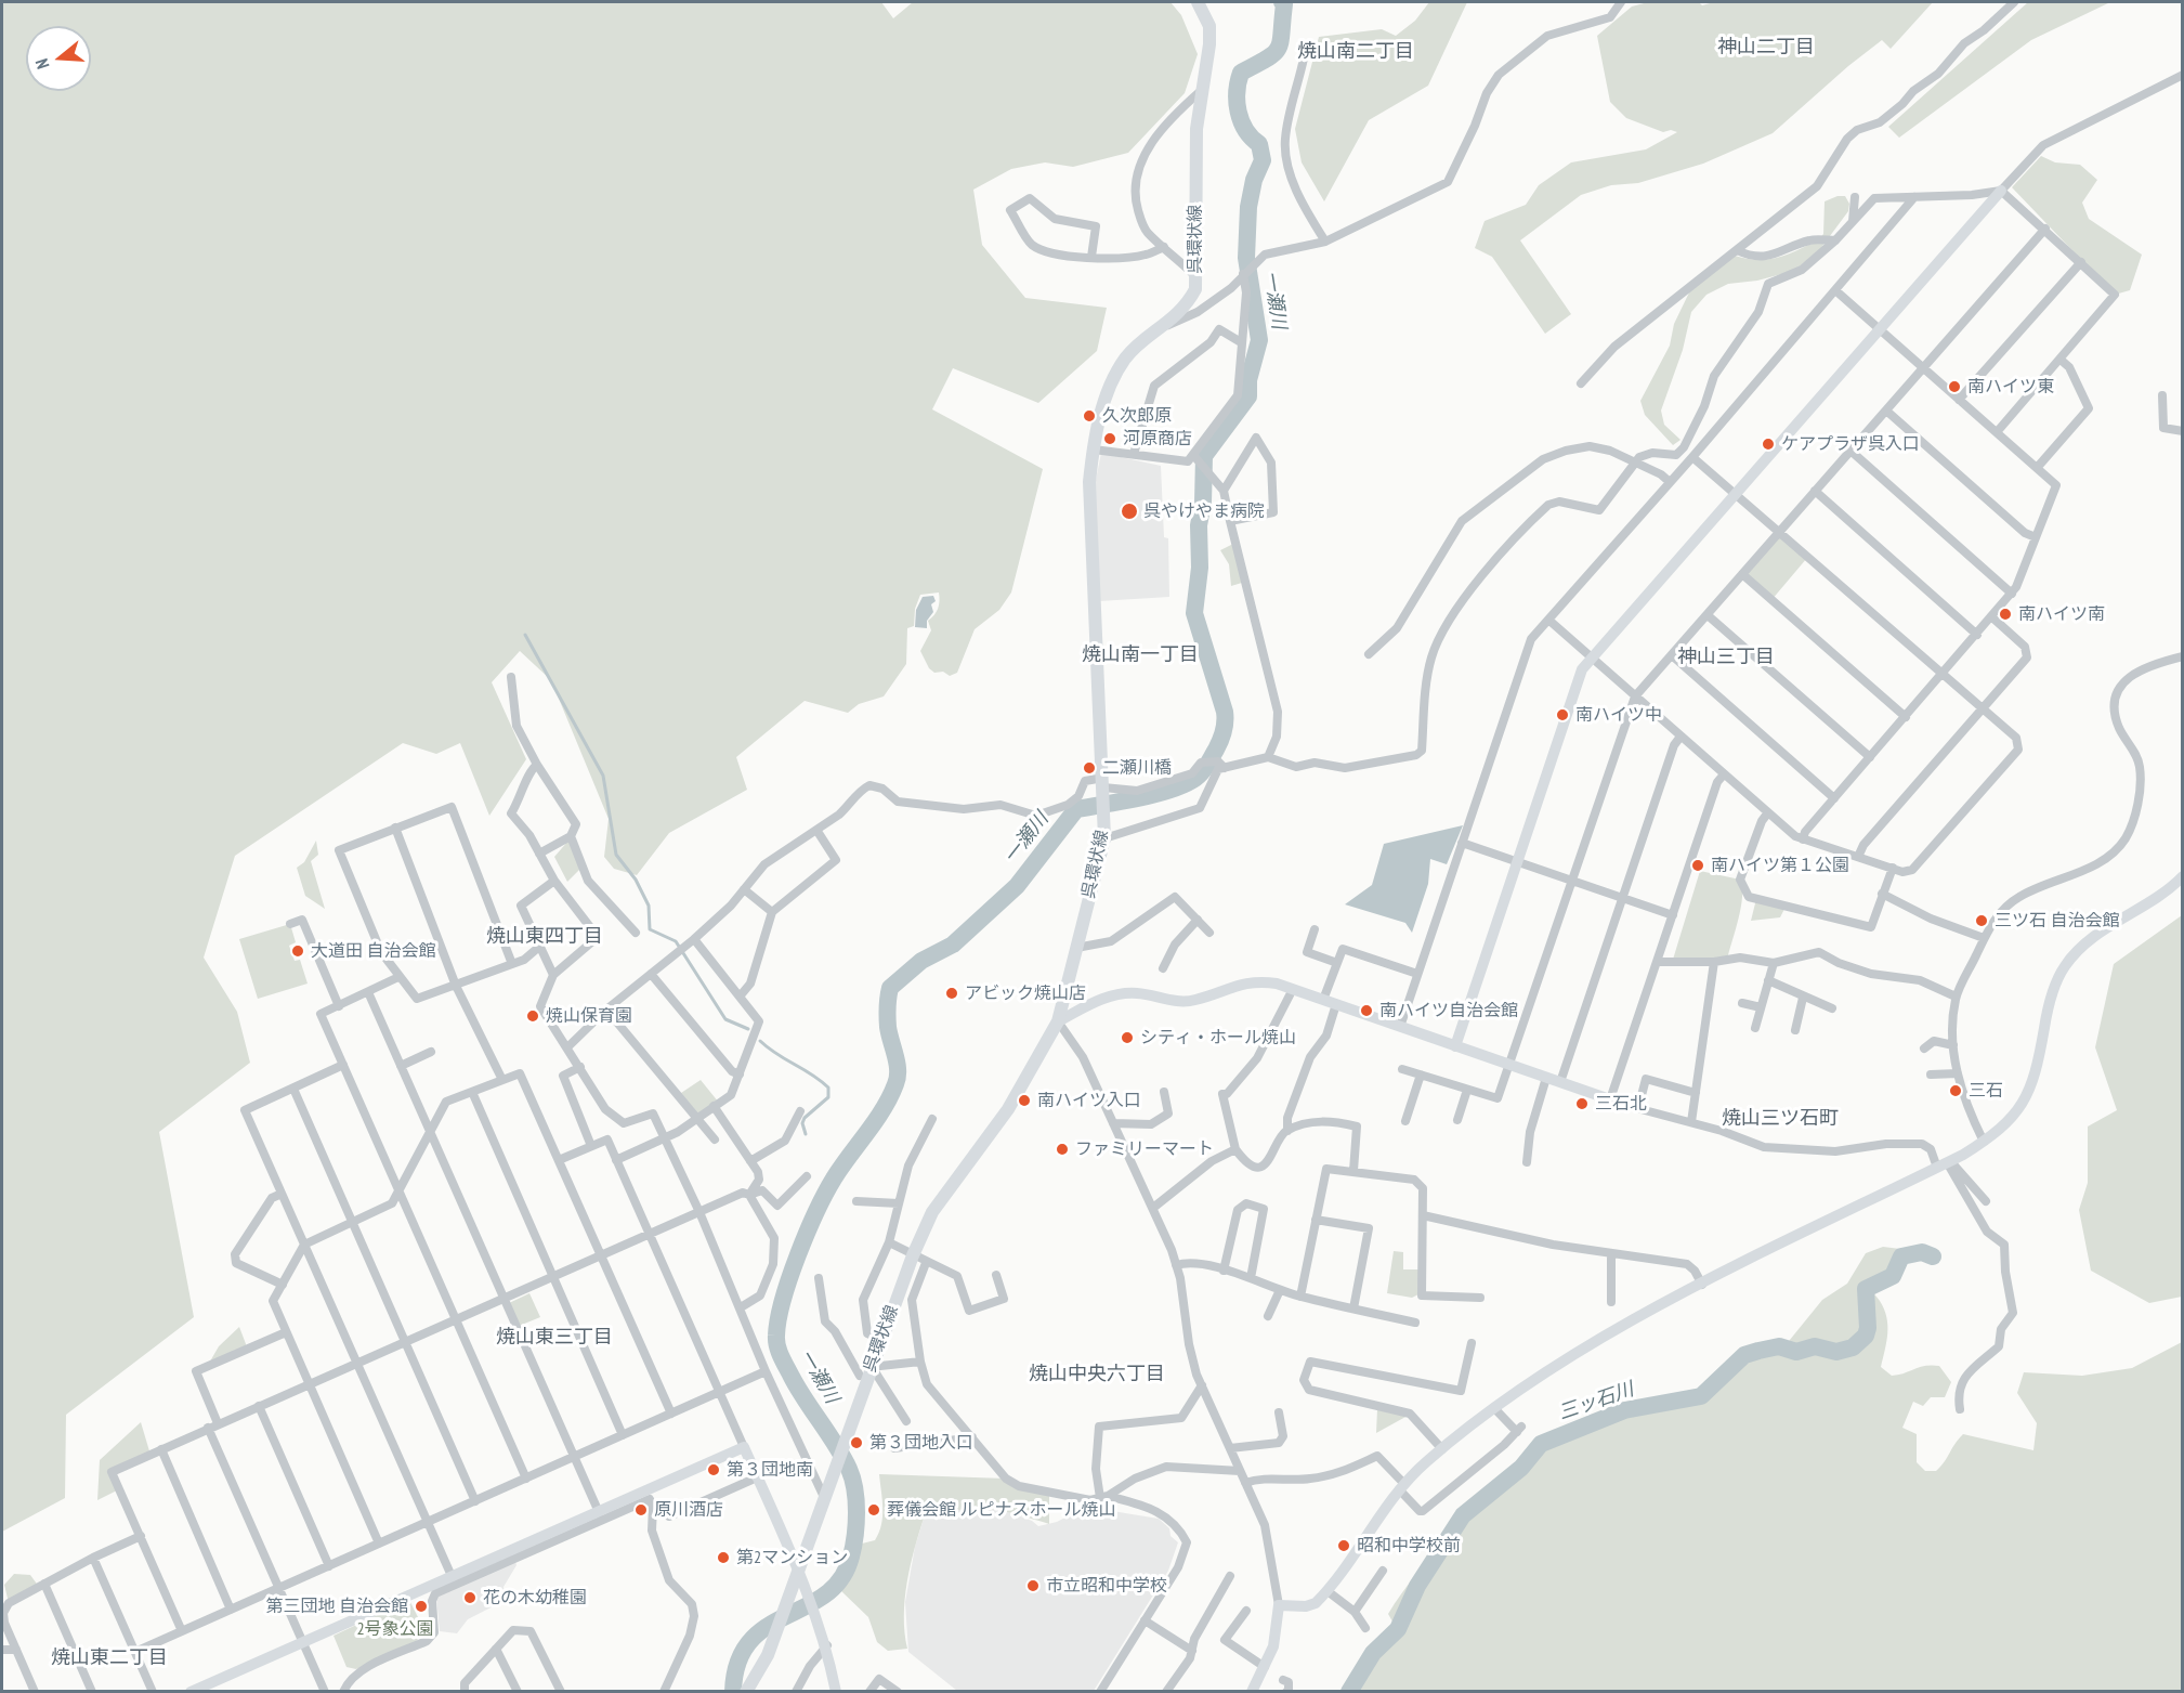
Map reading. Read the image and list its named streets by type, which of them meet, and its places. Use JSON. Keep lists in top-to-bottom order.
{
  "streets": {
    "main road": ["呉環状線"]
  },
  "districts": [
    "神山二丁目",
    "焼山南二丁目",
    "焼山南一丁目",
    "神山三丁目",
    "焼山東四丁目",
    "焼山三ツ石町",
    "焼山東三丁目",
    "焼山中央六丁目",
    "焼山東二丁目"
  ],
  "water": ["一瀬川", "三ッ石川"],
  "parks": ["2号象公園"],
  "places": [
    "南ハイツ東",
    "久次郎原",
    "河原商店",
    "ケアプラザ呉入口",
    "呉やけやま病院",
    "南ハイツ南",
    "南ハイツ中",
    "二瀬川橋",
    "南ハイツ第１公園",
    "三ツ石 自治会館",
    "大道田 自治会館",
    "アビック焼山店",
    "南ハイツ自治会館",
    "焼山保育園",
    "シティ・ホール焼山",
    "三石",
    "南ハイツ入口",
    "三石北",
    "ファミリーマート",
    "第３団地入口",
    "第３団地南",
    "原川酒店",
    "葬儀会館 ルピナスホール焼山",
    "昭和中学校前",
    "第2マンション",
    "市立昭和中学校",
    "花の木幼稚園",
    "第三団地 自治会館"
  ],
  "north": "left"
}
